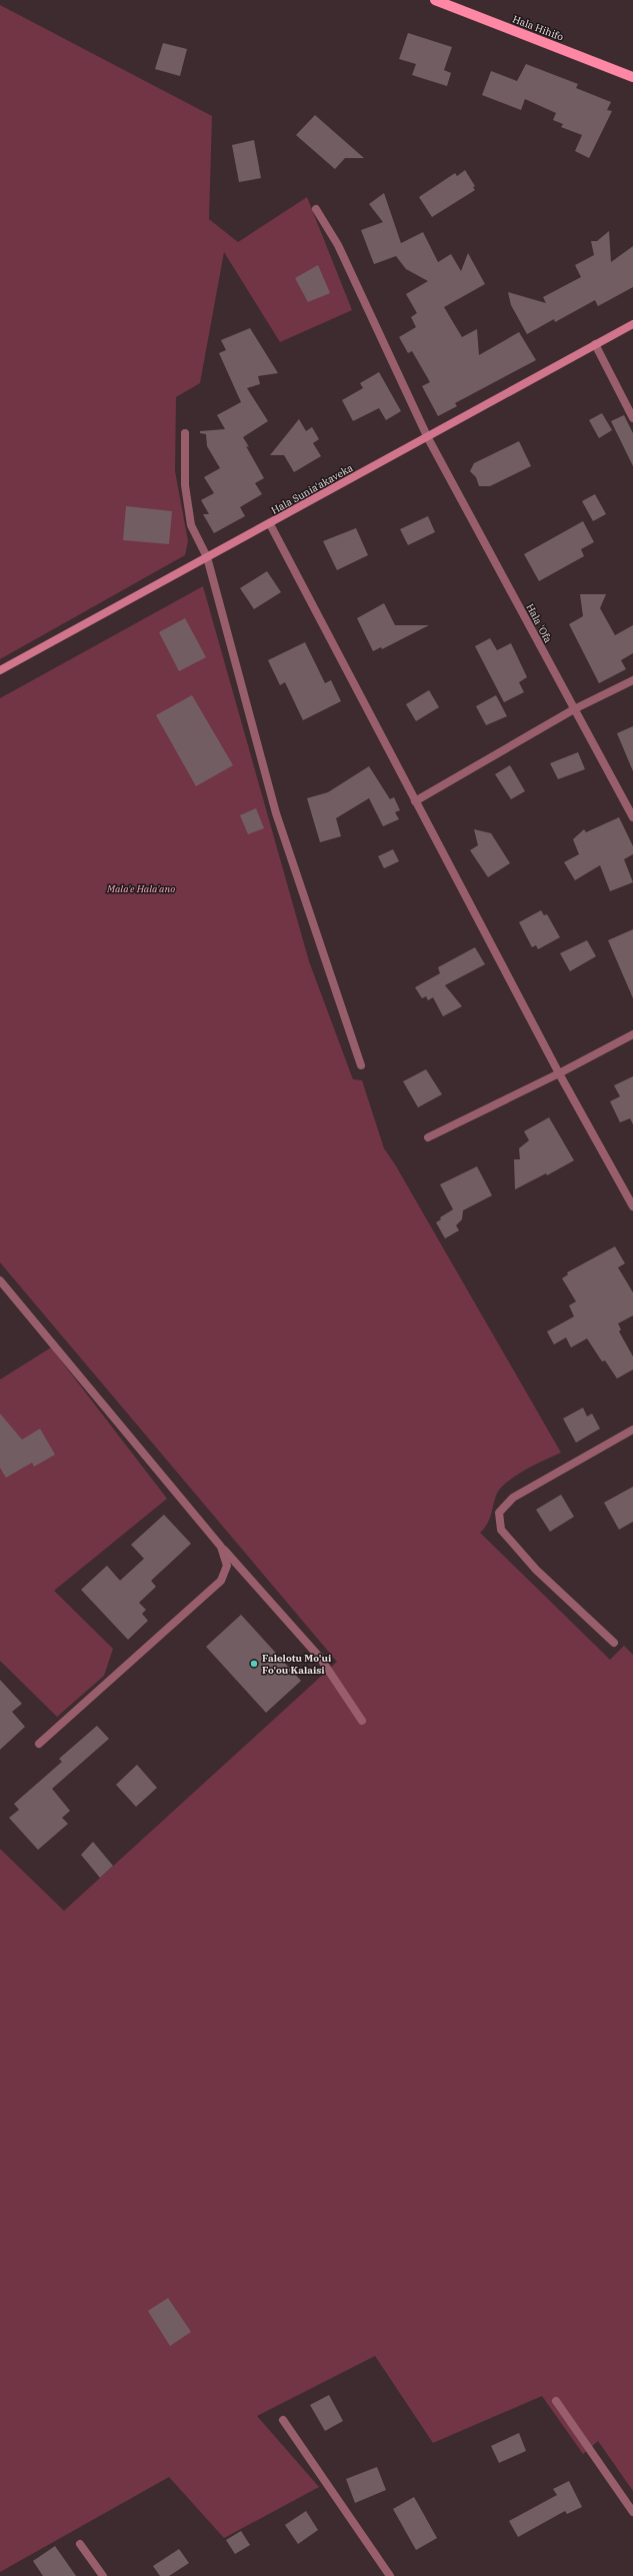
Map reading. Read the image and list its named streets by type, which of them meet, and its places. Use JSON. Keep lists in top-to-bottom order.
{
  "streets": {
    "main road": ["Hala Hihifo"],
    "street": ["Hala Sunia'akaveka", "Hala 'Ofa"]
  },
  "crossings": [
    ["Hala Sunia'akaveka", "Hala 'Ofa"]
  ],
  "parks": ["Mala'e Hala'ano"],
  "places": ["Falelotu Mo'ui Fo'ou Kalaisi"]
}
